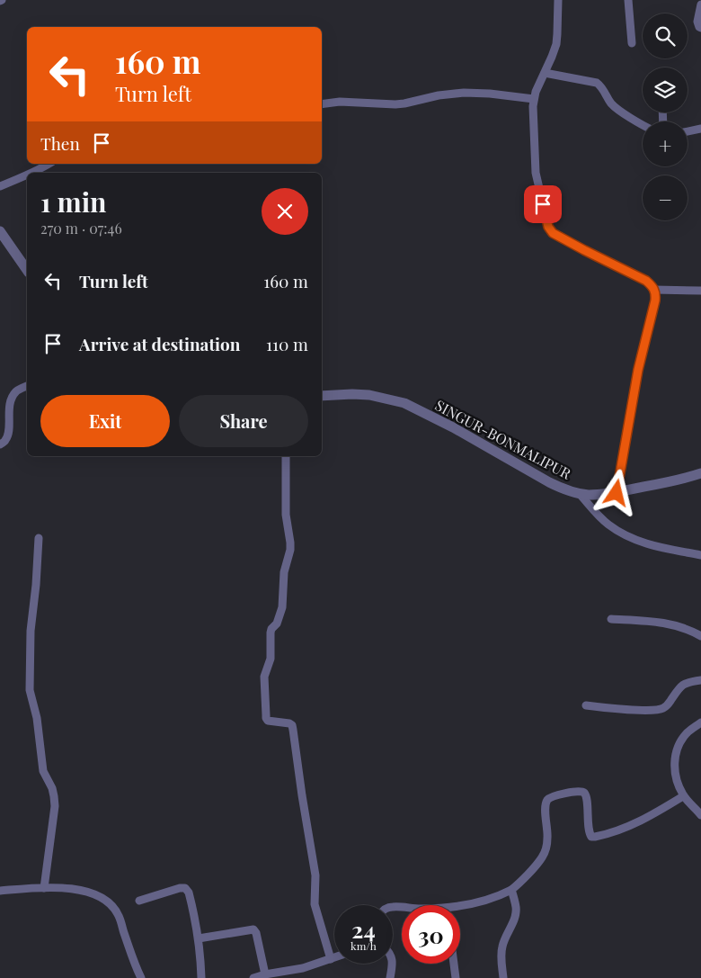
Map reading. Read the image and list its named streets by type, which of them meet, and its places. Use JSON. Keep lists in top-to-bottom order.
{
  "streets": {
    "street": ["SINGUR-BONMALIPUR"]
  },
  "page": {
    "map_buttons": ["+", "−"],
    "turn": ["160 m", "Turn left"],
    "then": "Then",
    "heading": ["1 min", "270 m · 07:46"],
    "list": [
      {
        "name": "Turn left",
        "value": "160 m"
      },
      {
        "name": "Arrive at destination",
        "value": "110 m"
      }
    ],
    "buttons": ["Exit", "Share"],
    "speed": "24 km/h",
    "limit": "30"
  }
}
